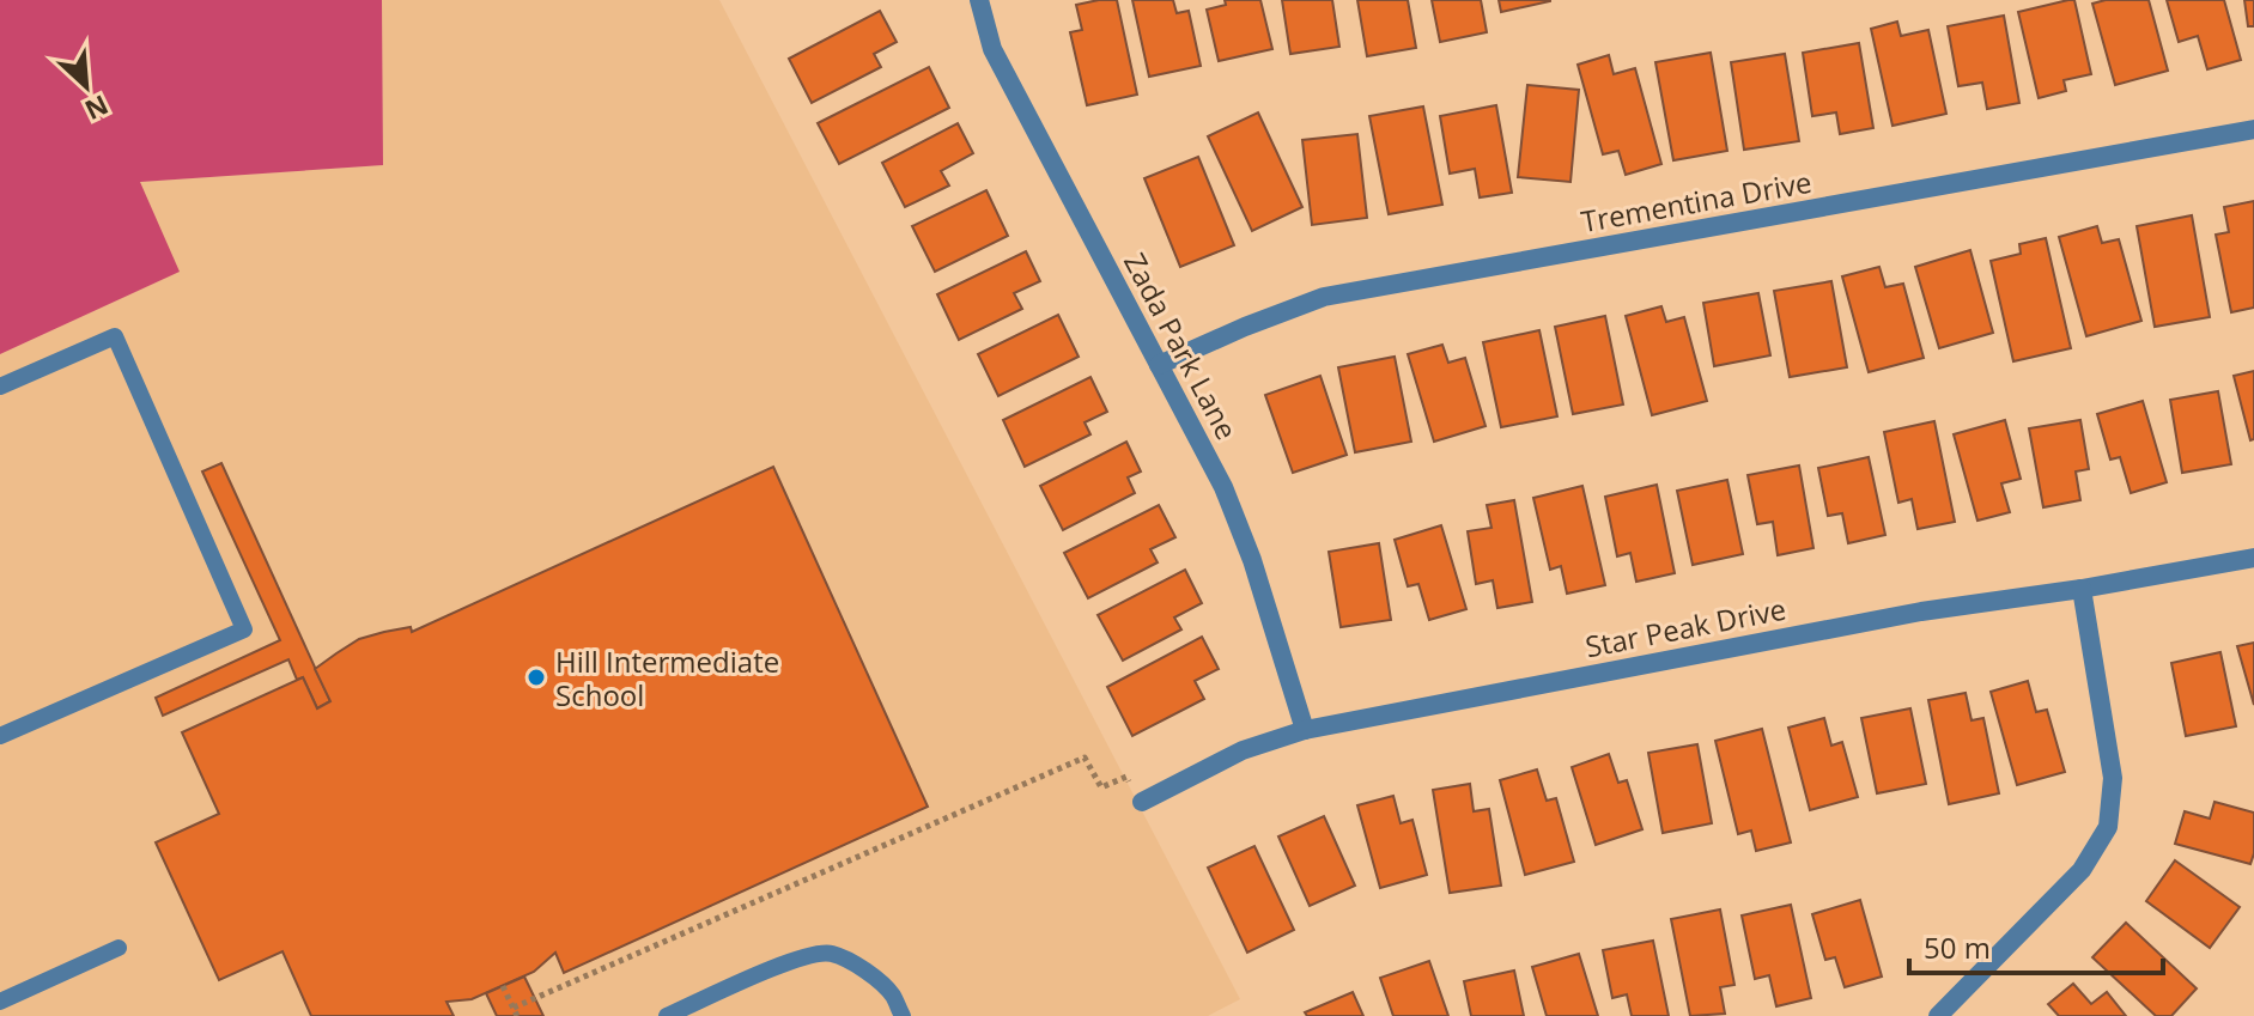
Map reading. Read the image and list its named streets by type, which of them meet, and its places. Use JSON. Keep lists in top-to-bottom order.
{
  "streets": {
    "street": ["Trementina Drive", "Zada Park Lane", "Star Peak Drive"]
  },
  "crossings": [
    ["Trementina Drive", "Zada Park Lane"],
    ["Zada Park Lane", "Star Peak Drive"]
  ],
  "places": ["Hill Intermediate School"],
  "scale_bar": "50 m",
  "north": "bottom right"
}
